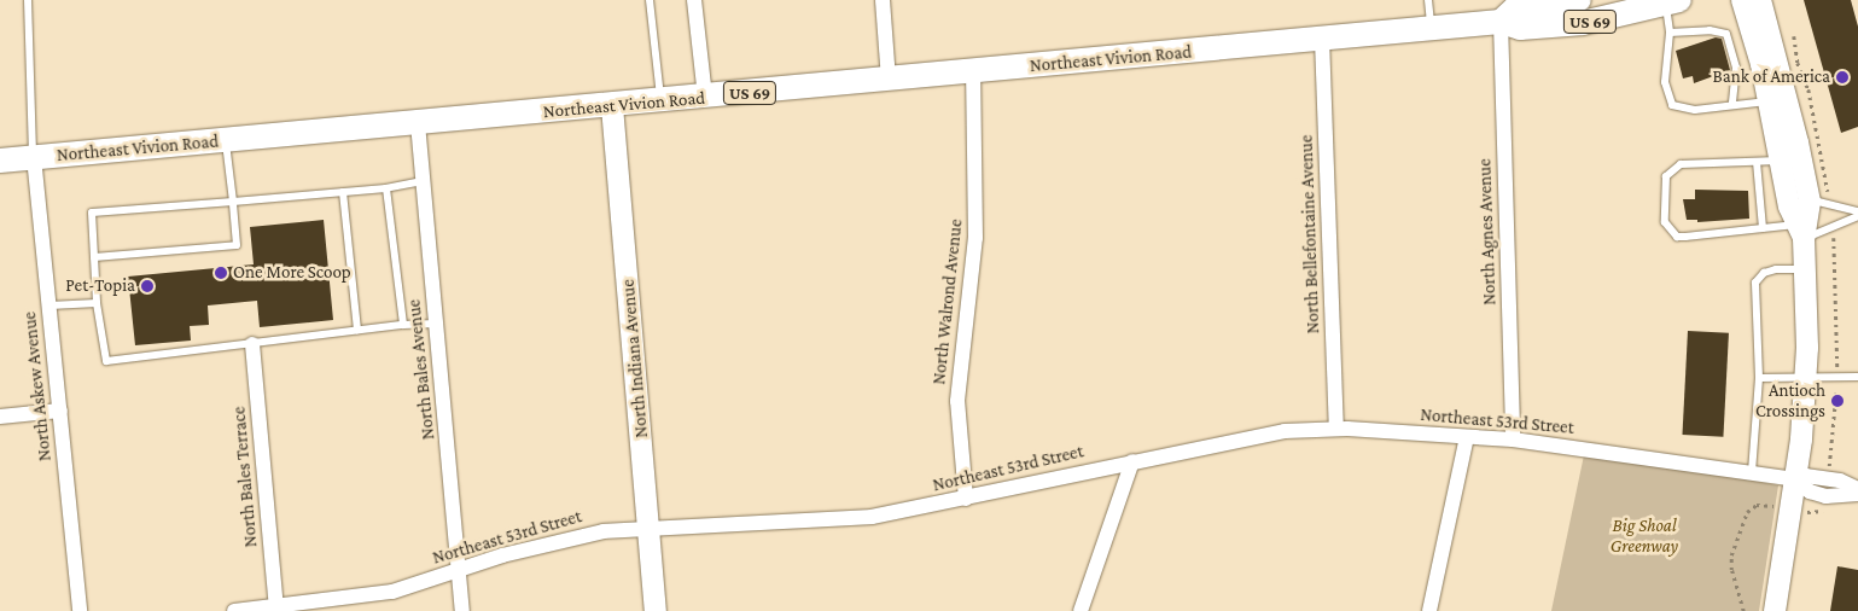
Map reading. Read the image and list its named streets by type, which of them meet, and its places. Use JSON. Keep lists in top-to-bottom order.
{
  "streets": {
    "main road": ["US 69", "Northeast Vivion Road", "North Indiana Avenue"],
    "street": [
      "North Agnes Avenue",
      "North Bellefontaine Avenue",
      "North Walrond Avenue",
      "North Bales Avenue",
      "North Askew Avenue",
      "Northeast 53rd Street",
      "North Bales Terrace"
    ]
  },
  "crossings": [
    ["Northeast Vivion Road", "North Agnes Avenue"],
    ["Northeast Vivion Road", "North Bellefontaine Avenue"],
    ["Northeast Vivion Road", "North Walrond Avenue"],
    ["Northeast Vivion Road", "North Indiana Avenue"],
    ["Northeast Vivion Road", "North Bales Avenue"],
    ["Northeast Vivion Road", "North Askew Avenue"],
    ["North Agnes Avenue", "Northeast 53rd Street"],
    ["North Bellefontaine Avenue", "Northeast 53rd Street"],
    ["North Walrond Avenue", "Northeast 53rd Street"],
    ["North Indiana Avenue", "Northeast 53rd Street"],
    ["North Bales Avenue", "Northeast 53rd Street"],
    ["Northeast 53rd Street", "North Bales Terrace"]
  ],
  "parks": ["Big Shoal Greenway"],
  "places": [
    "Bank of America",
    "One More Scoop",
    "Pet-Topia",
    "Antioch Crossings"
  ]
}
